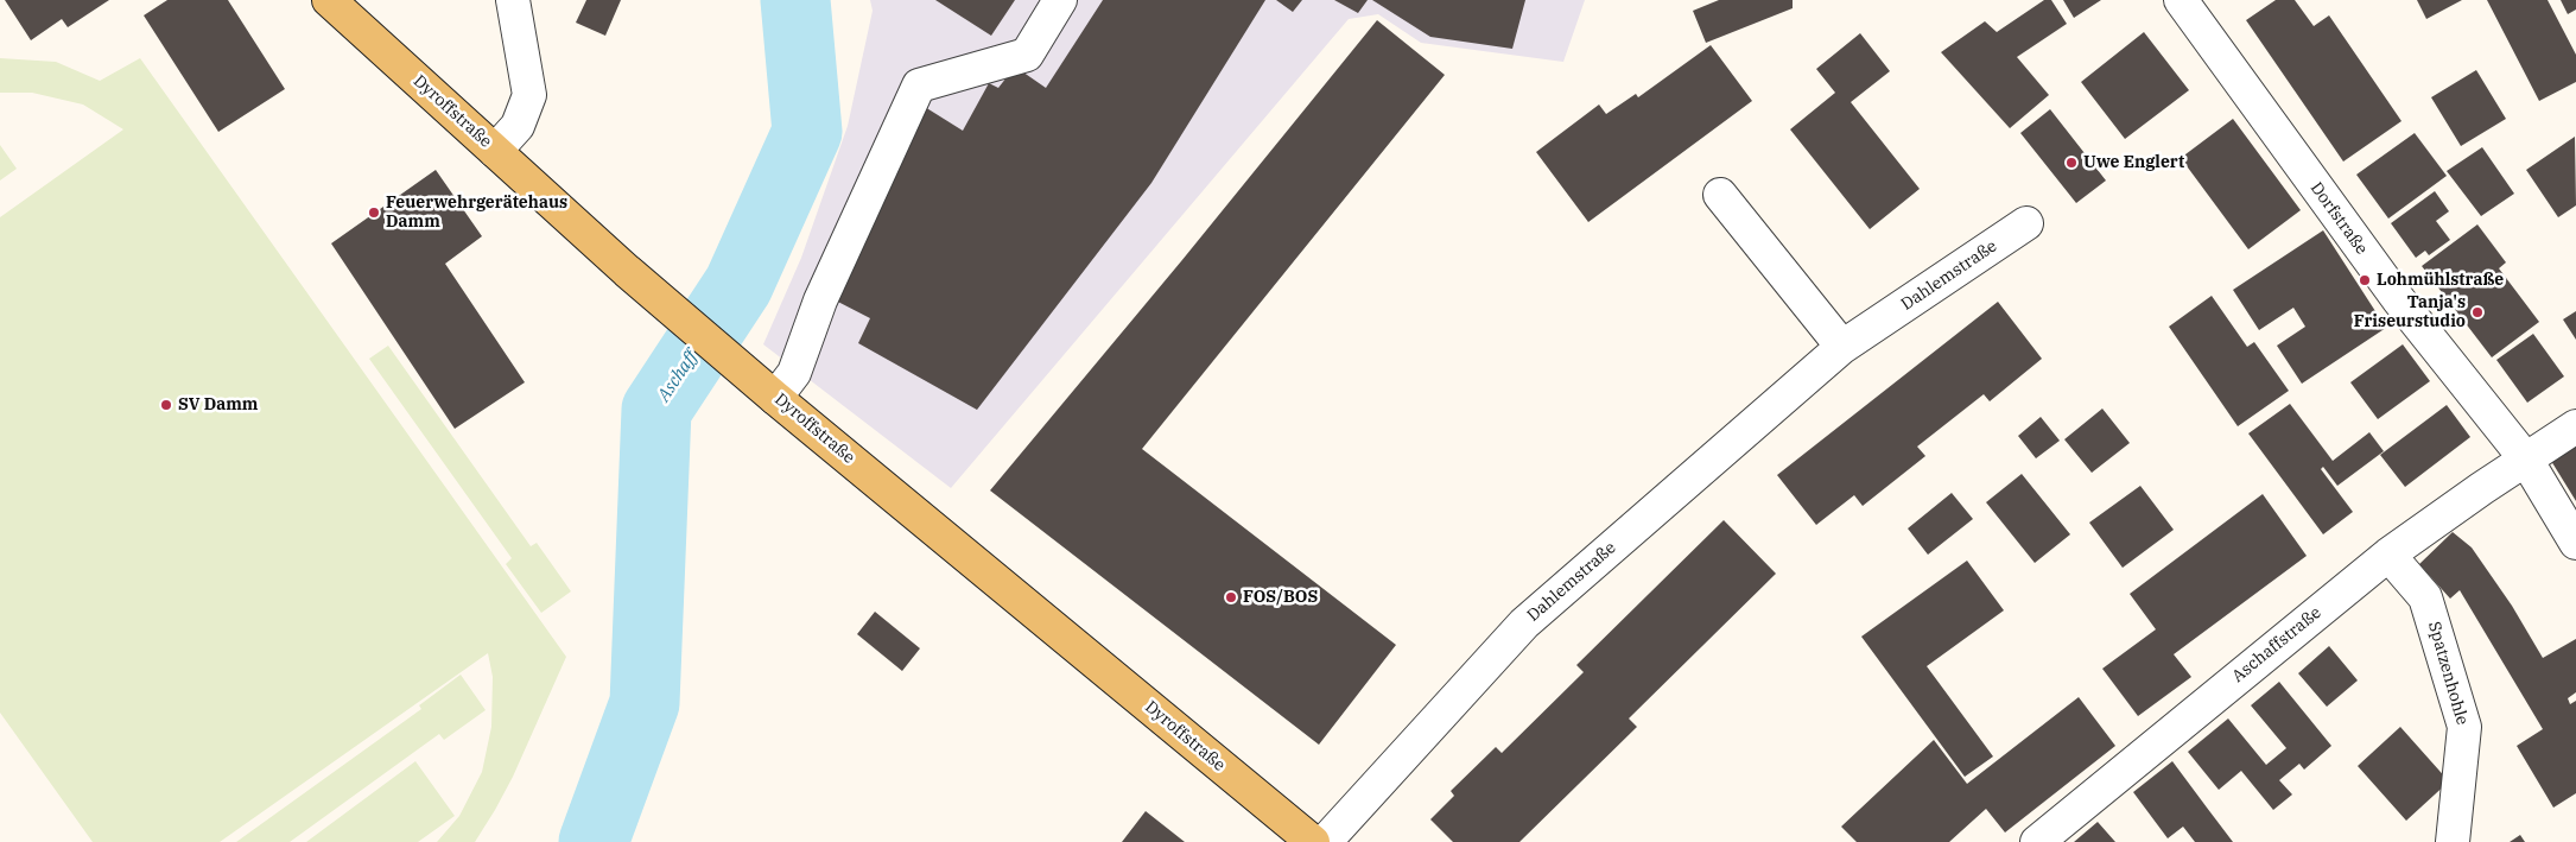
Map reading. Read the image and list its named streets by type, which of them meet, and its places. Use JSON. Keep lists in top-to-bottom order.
{
  "streets": {
    "main road": ["Dyroffstraße"],
    "street": [
      "Dorfstraße",
      "Dahlemstraße",
      "Aschaffstraße",
      "Spatzenhohle"
    ]
  },
  "crossings": [
    ["Dorfstraße", "Aschaffstraße"],
    ["Aschaffstraße", "Spatzenhohle"]
  ],
  "water": ["Aschaff"],
  "places": [
    "Uwe Englert",
    "Feuerwehrgerätehaus Damm",
    "Lohmühlstraße",
    "Tanja's Friseurstudio",
    "SV Damm",
    "FOS/BOS"
  ]
}
